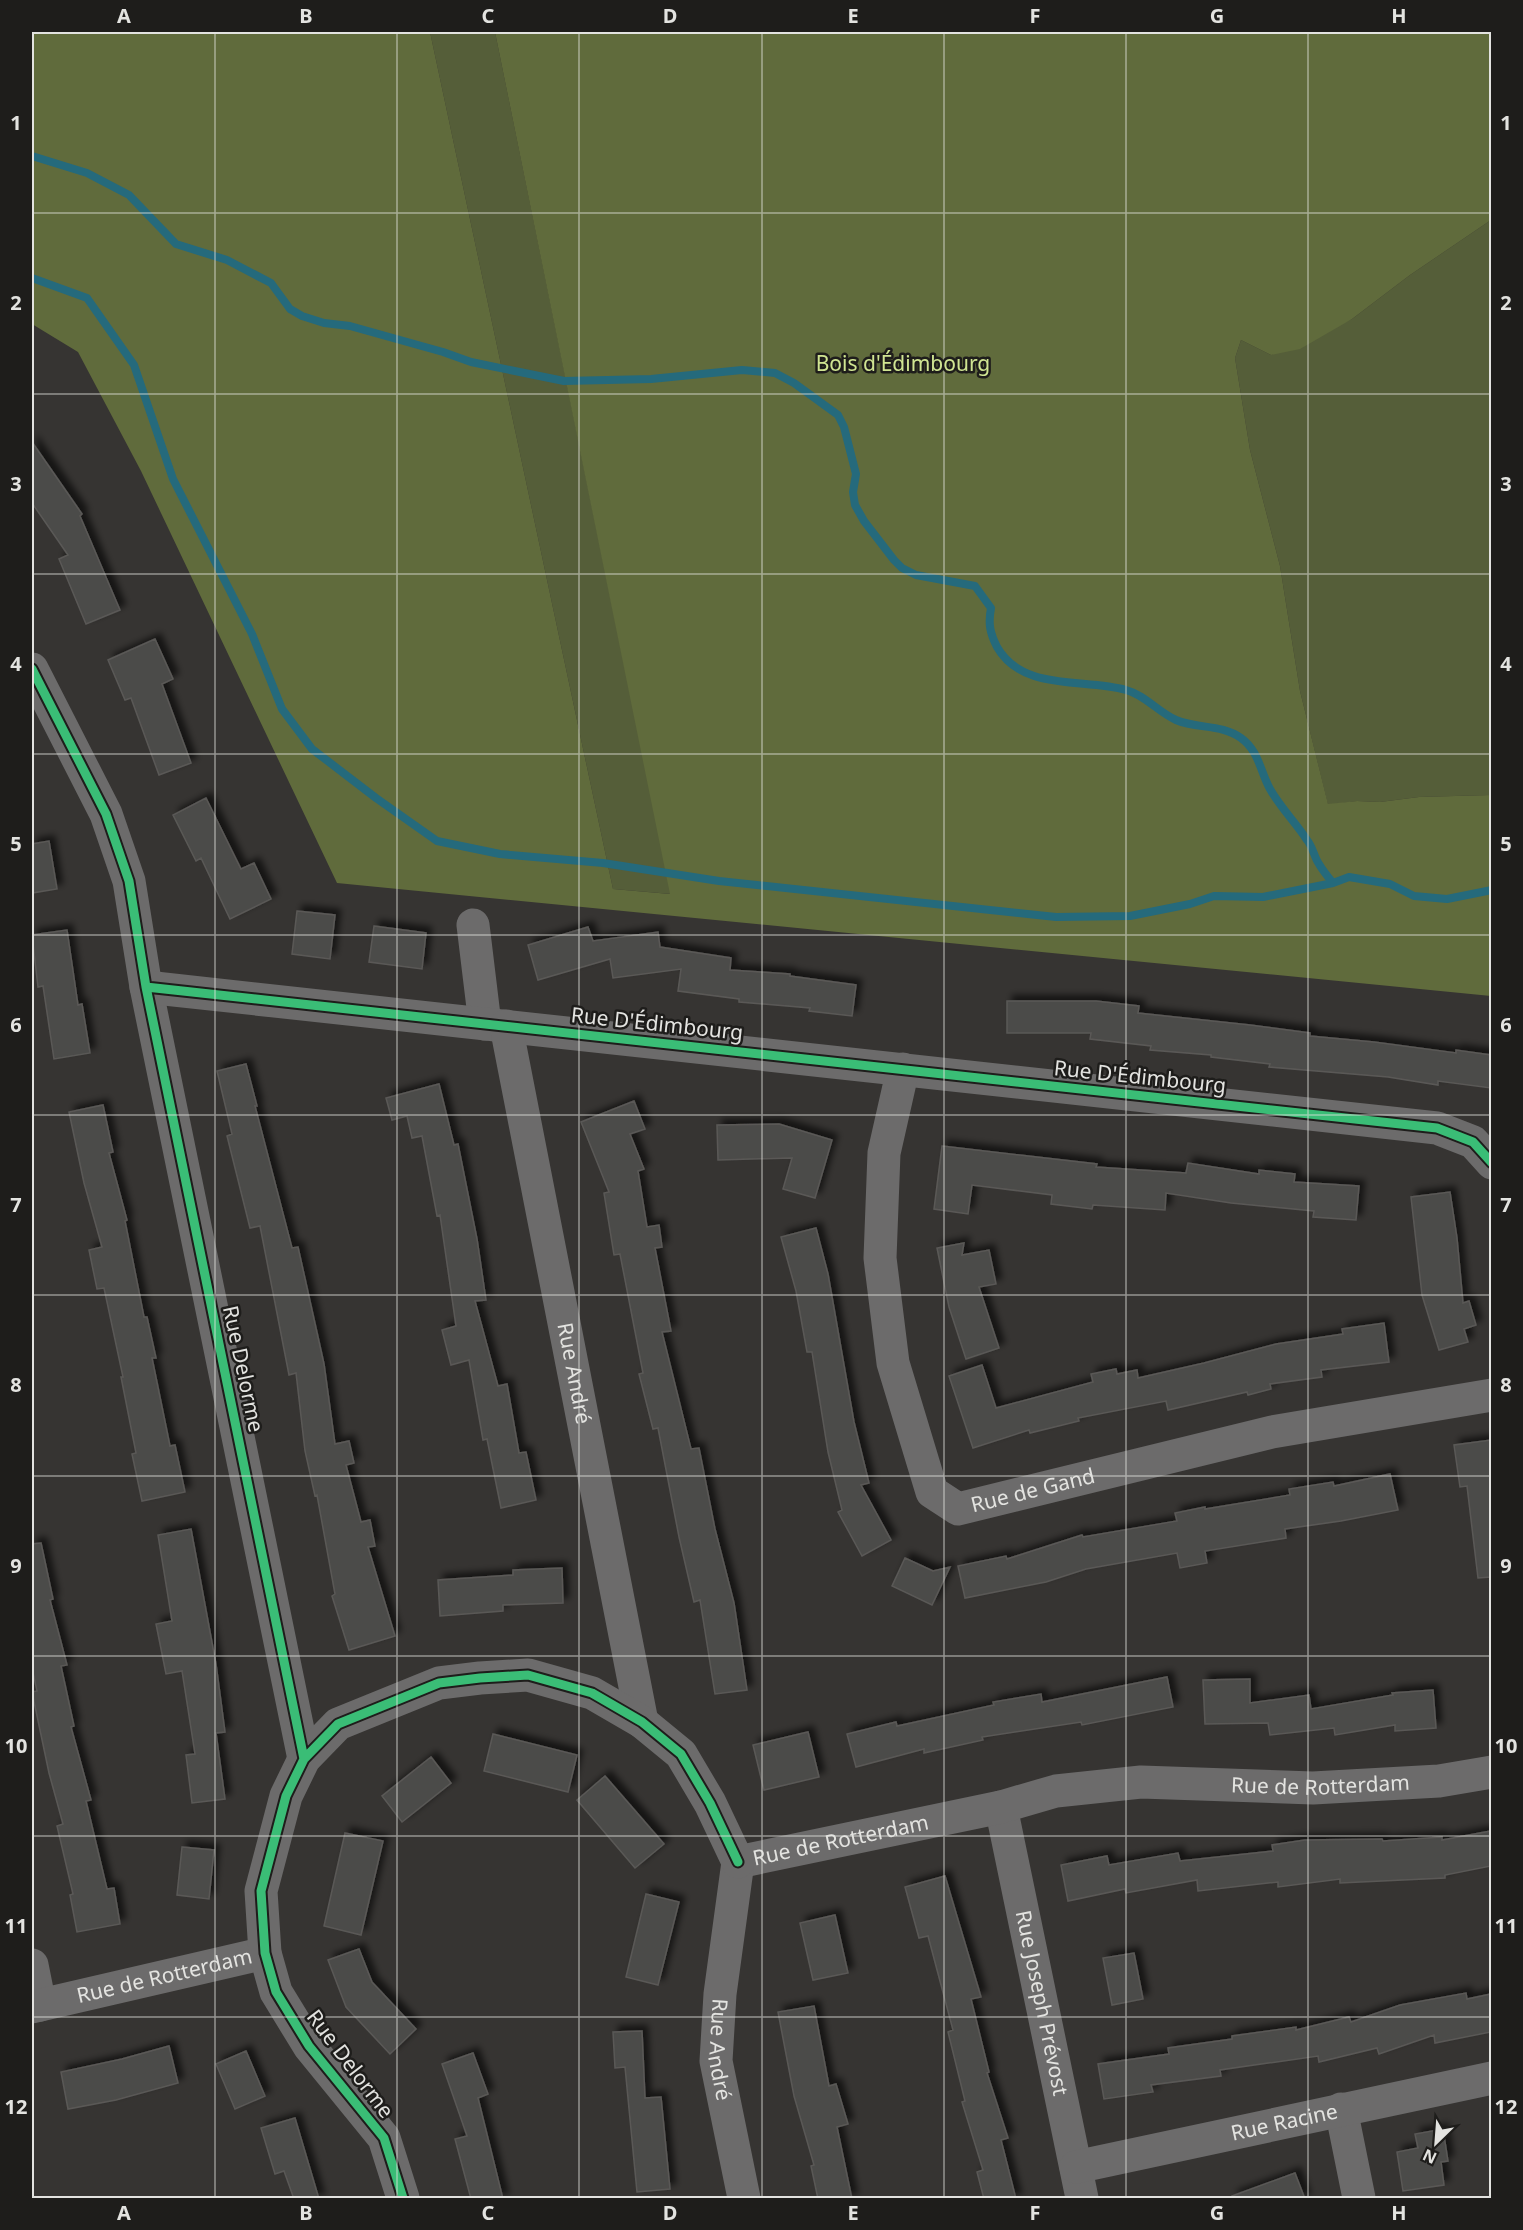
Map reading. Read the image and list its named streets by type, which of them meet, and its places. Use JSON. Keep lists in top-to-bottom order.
{
  "streets": {
    "street": [
      "Rue D'Édimbourg",
      "Rue Delorme",
      "Rue André",
      "Rue de Gand",
      "Rue de Rotterdam",
      "Rue Joseph Prévost",
      "Rue Racine"
    ]
  },
  "crossings": [
    ["Rue D'Édimbourg", "Rue Delorme"],
    ["Rue D'Édimbourg", "Rue André"],
    ["Rue D'Édimbourg", "Rue de Gand"],
    ["Rue Delorme", "Rue de Rotterdam"],
    ["Rue André", "Rue de Rotterdam"],
    ["Rue de Rotterdam", "Rue Joseph Prévost"],
    ["Rue Joseph Prévost", "Rue Racine"]
  ],
  "parks": ["Bois d'Édimbourg"],
  "north": "bottom left",
  "grid": {
    "columns": [
      "A",
      "B",
      "C",
      "D",
      "E",
      "F",
      "G",
      "H"
    ],
    "rows": [
      "1",
      "2",
      "3",
      "4",
      "5",
      "6",
      "7",
      "8",
      "9",
      "10",
      "11",
      "12"
    ]
  }
}
